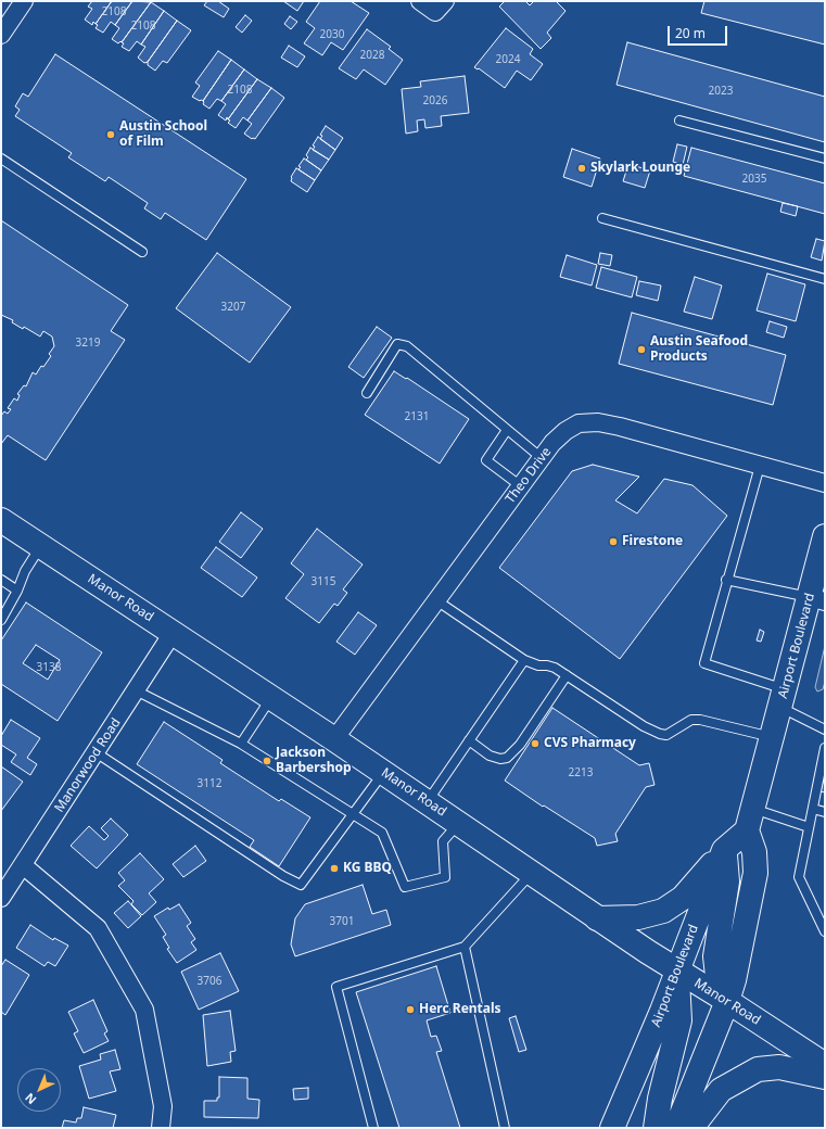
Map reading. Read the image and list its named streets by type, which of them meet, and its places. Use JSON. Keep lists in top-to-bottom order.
{
  "streets": {
    "main road": ["Manor Road", "Airport Boulevard"],
    "street": ["Theo Drive", "Manorwood Road"]
  },
  "crossings": [
    ["Theo Drive", "Manor Road"],
    ["Manor Road", "Airport Boulevard"],
    ["Manor Road", "Manorwood Road"]
  ],
  "places": [
    "Austin School of Film",
    "Skylark Lounge",
    "Austin Seafood Products",
    "Firestone",
    "CVS Pharmacy",
    "Jackson Barbershop",
    "KG BBQ",
    "Herc Rentals"
  ],
  "house_numbers": [
    "2108",
    "2108",
    "2030",
    "2028",
    "2024",
    "2108",
    "2023",
    "2026",
    "2035",
    "3207",
    "3219",
    "2131",
    "3115",
    "3138",
    "2213",
    "3112",
    "3701",
    "3706"
  ],
  "scale_bar": "20 m",
  "north": "bottom left"
}
